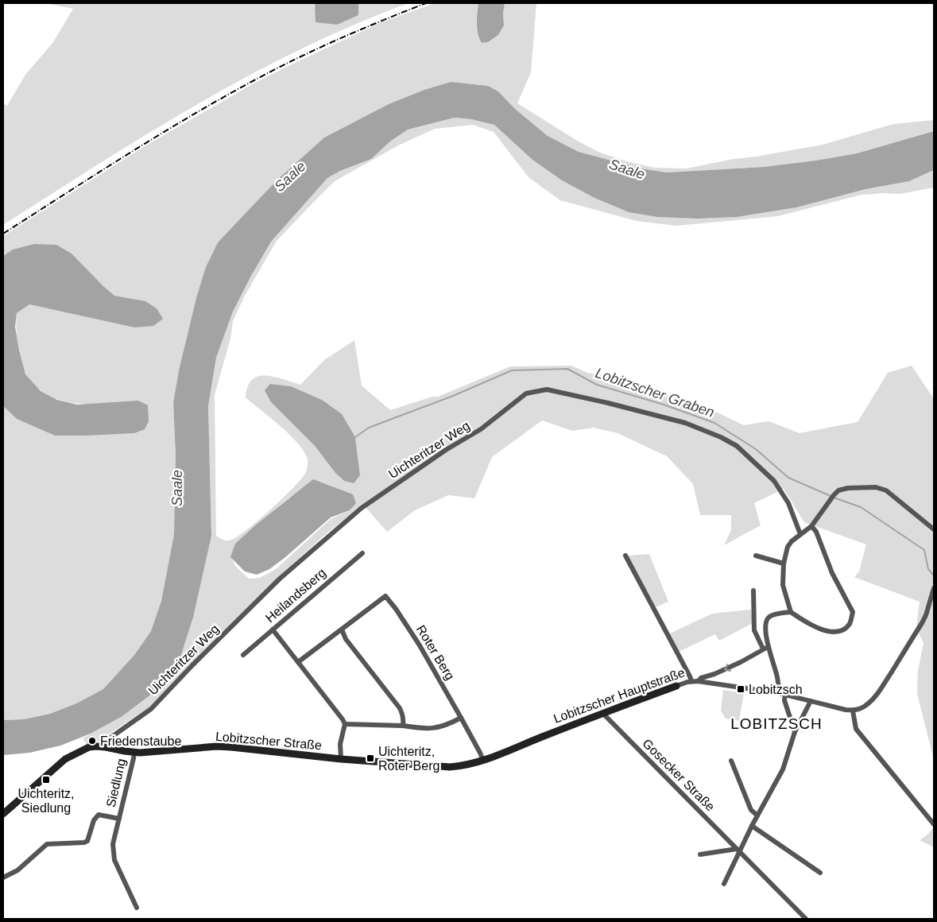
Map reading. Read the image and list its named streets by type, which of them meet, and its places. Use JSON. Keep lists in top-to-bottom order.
{
  "streets": {
    "street": [
      "Uichteritzer Weg",
      "Heilandsberg",
      "Roter Berg",
      "Lobitzscher Hauptstraße",
      "Lobitzscher Straße",
      "Gosecker Straße",
      "Siedlung"
    ]
  },
  "crossings": [
    ["Uichteritzer Weg", "Lobitzscher Straße"],
    ["Lobitzscher Hauptstraße", "Lobitzscher Straße"],
    ["Lobitzscher Hauptstraße", "Gosecker Straße"],
    ["Lobitzscher Straße", "Siedlung"]
  ],
  "districts": ["LOBITZSCH"],
  "water": ["Saale", "Lobitzscher Graben"],
  "places": {
    "transit": ["Lobitzsch", "Uichteritz, Roter Berg", "Uichteritz, Siedlung"],
    "other": ["Friedenstaube"]
  }
}
